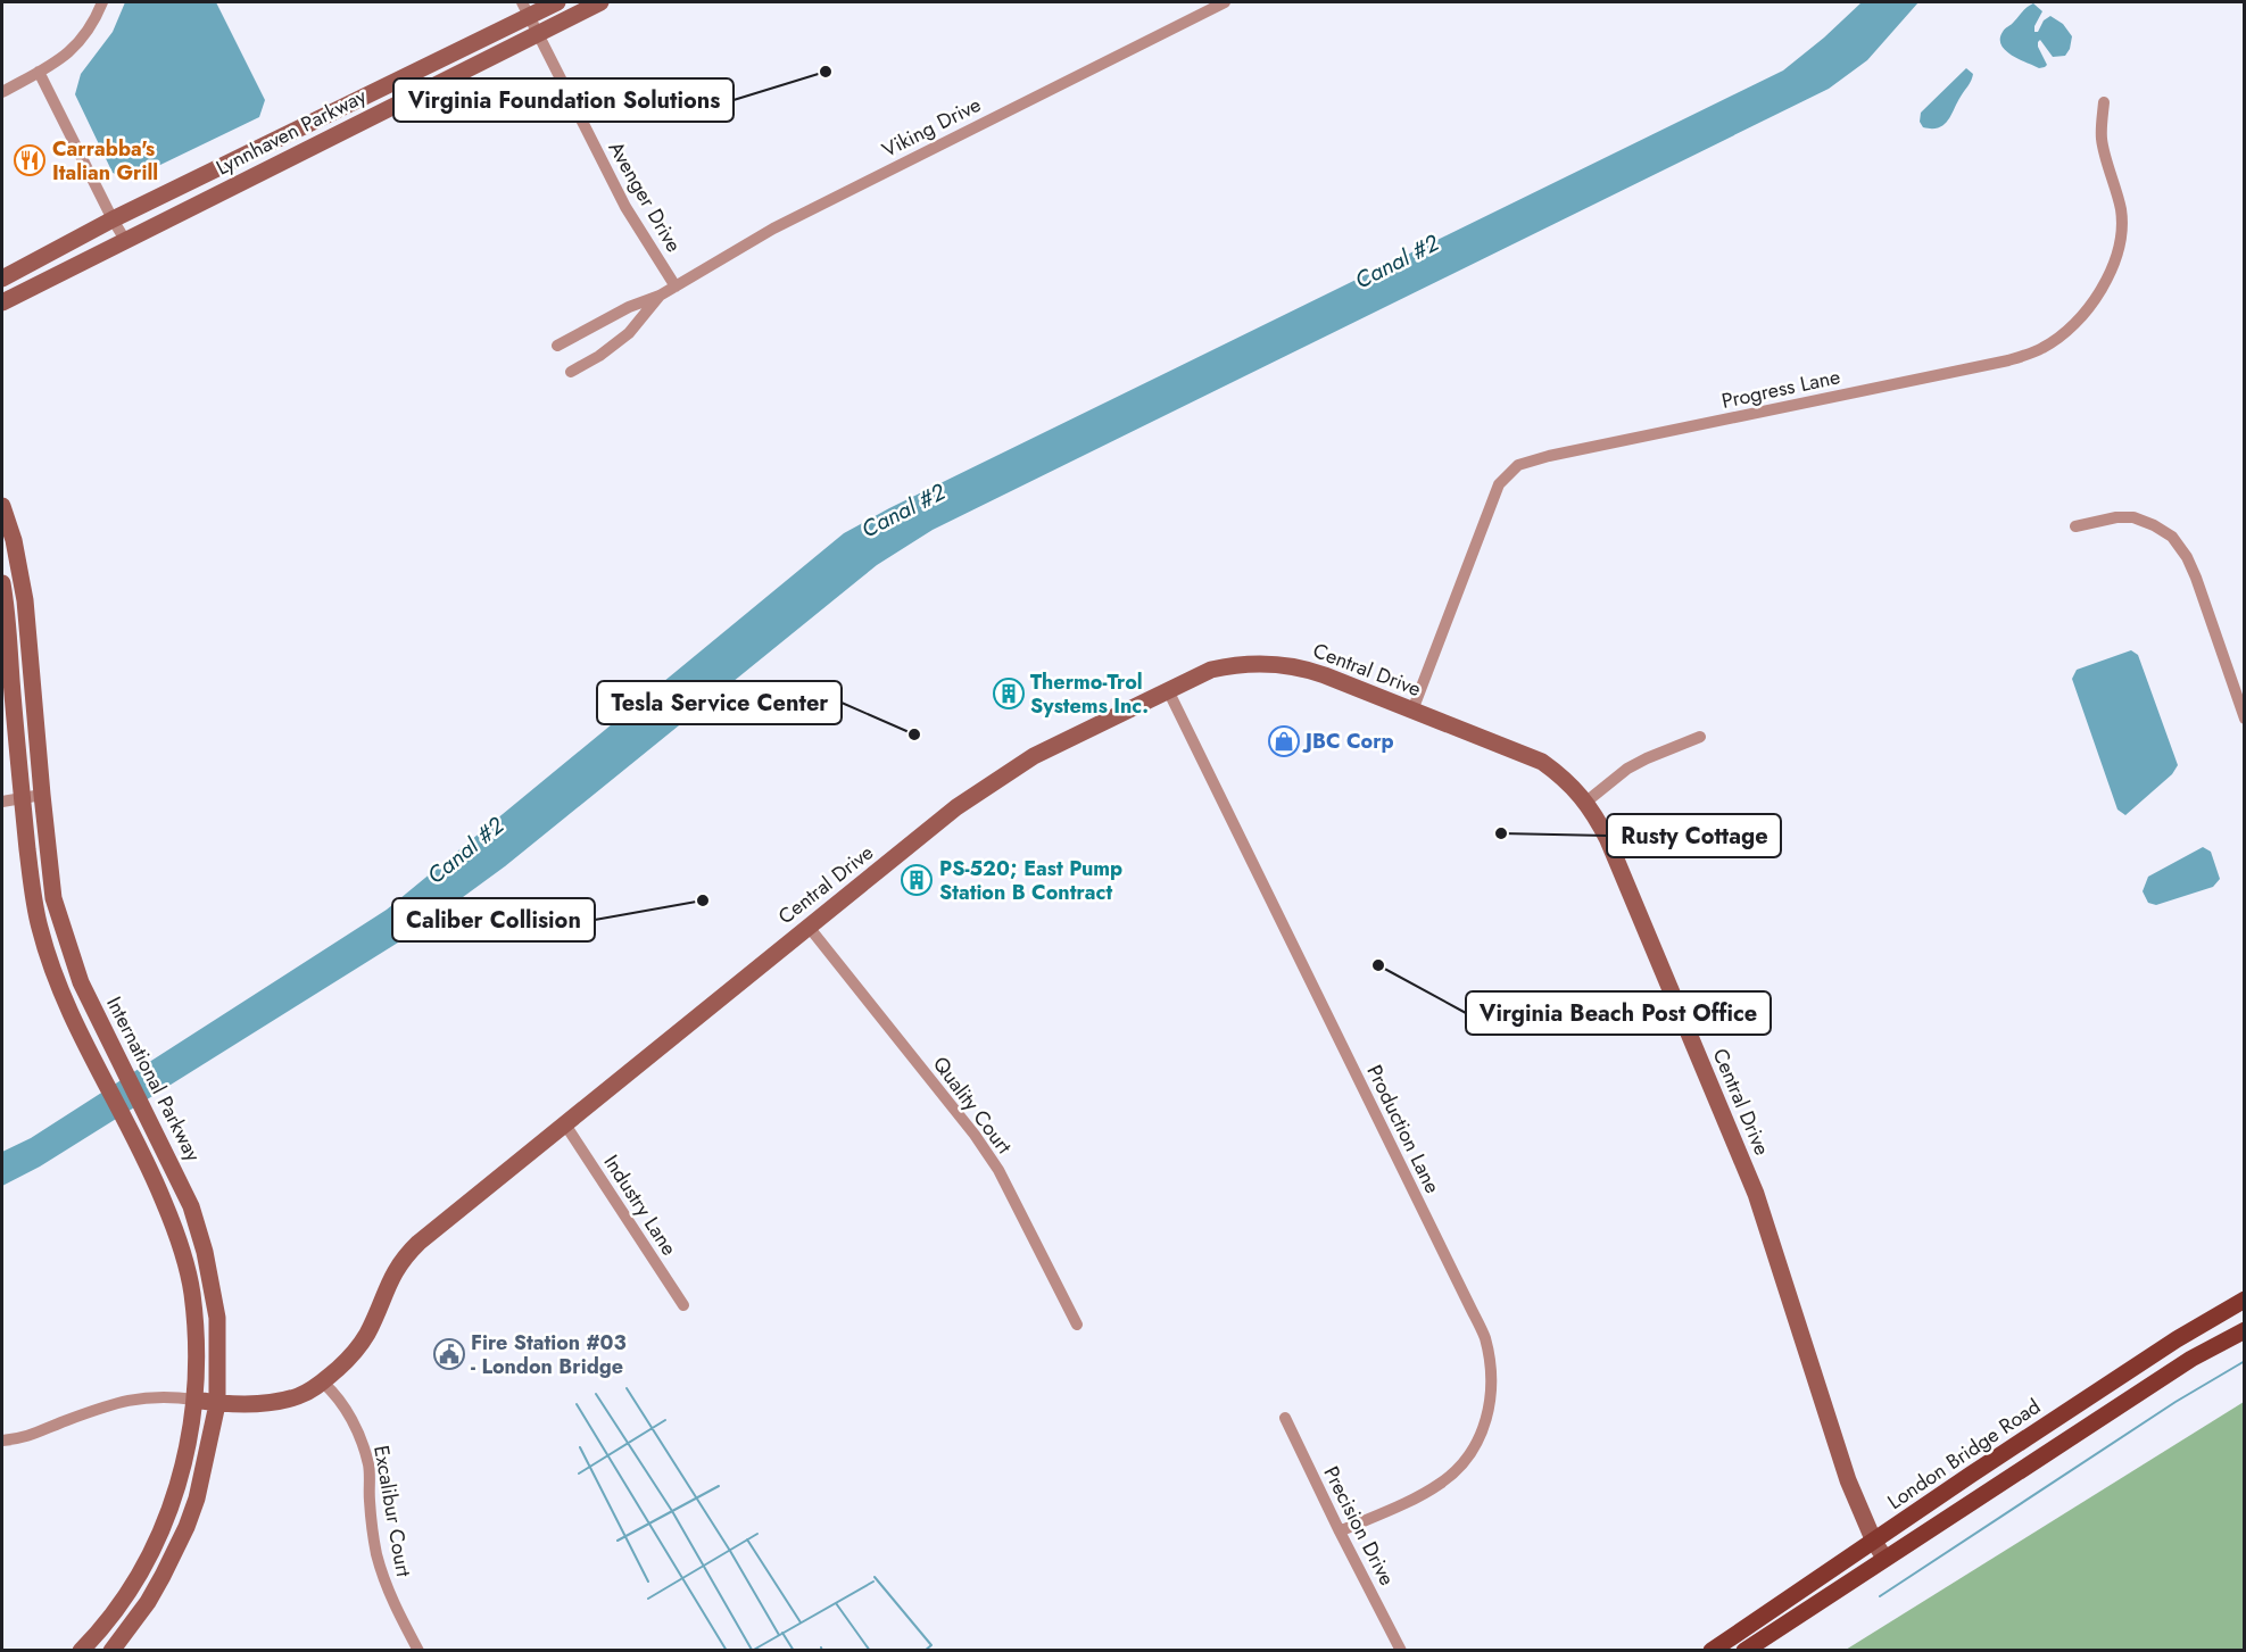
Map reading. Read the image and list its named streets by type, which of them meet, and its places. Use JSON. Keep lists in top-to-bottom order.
{
  "streets": {
    "main road": [
      "Lynnhaven Parkway",
      "Central Drive",
      "International Parkway",
      "London Bridge Road"
    ],
    "street": [
      "Viking Drive",
      "Avenger Drive",
      "Progress Lane",
      "Quality Court",
      "Production Lane",
      "Industry Lane",
      "Excalibur Court",
      "Precision Drive"
    ]
  },
  "crossings": [
    ["Viking Drive", "Avenger Drive"],
    ["Lynnhaven Parkway", "Avenger Drive"],
    ["Progress Lane", "Central Drive"],
    ["Central Drive", "International Parkway"],
    ["Central Drive", "Quality Court"],
    ["Central Drive", "Production Lane"],
    ["Central Drive", "Industry Lane"],
    ["Central Drive", "London Bridge Road"],
    ["Central Drive", "Excalibur Court"],
    ["Production Lane", "Precision Drive"]
  ],
  "water": ["Canal #2"],
  "places": {
    "other": [
      "Virginia Foundation Solutions",
      "Tesla Service Center",
      "Rusty Cottage",
      "Caliber Collision",
      "Virginia Beach Post Office"
    ],
    "restaurant": ["Carrabba's Italian Grill"],
    "building": ["Thermo-Trol Systems Inc.", "PS-520; East Pump Station B Contract"],
    "shop": ["JBC Corp"],
    "public building": ["Fire Station #03 - London Bridge"]
  }
}
